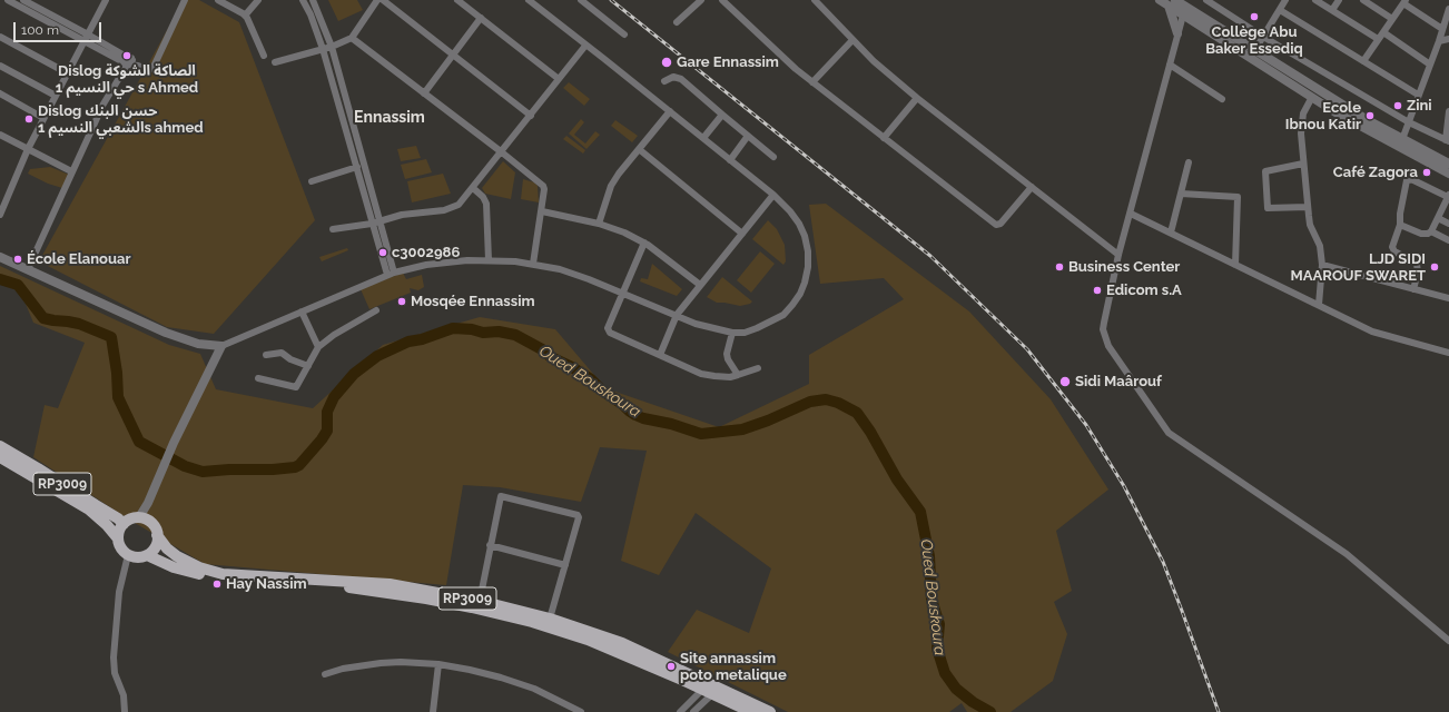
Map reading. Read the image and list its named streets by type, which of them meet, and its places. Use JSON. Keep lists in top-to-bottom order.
{
  "streets": {
    "main road": ["RP3009"]
  },
  "districts": ["Ennassim"],
  "water": ["Oued Bouskoura"],
  "places": [
    "Collège Abu Baker Essediq",
    "Dislog الصاكة الشوكة حي النسيم 1 s Ahmed",
    "Gare Ennassim",
    "Zini",
    "Ecole Ibnou Katir",
    "Dislog حسن البنك الشعبي النسيم 1s ahmed",
    "Café Zagora",
    "c3002986",
    "École Elanouar",
    "Business Center",
    "LJD SIDI MAAROUF SWARET",
    "Edicom s.A",
    "Mosqée Ennassim",
    "Sidi Maârouf",
    "Hay Nassim",
    "Site annassim poto metalique"
  ],
  "scale_bar": "100 m"
}
